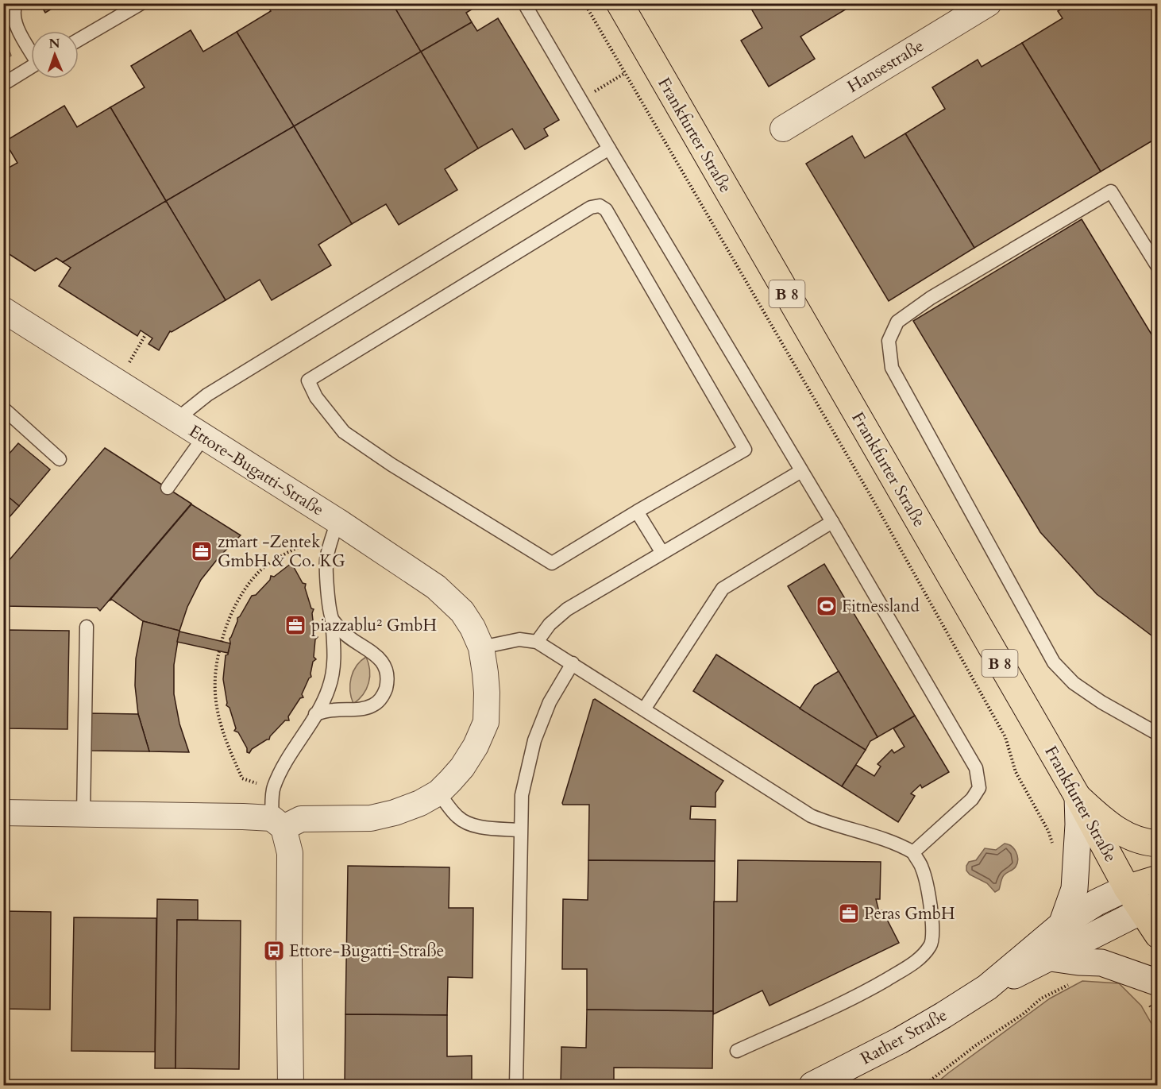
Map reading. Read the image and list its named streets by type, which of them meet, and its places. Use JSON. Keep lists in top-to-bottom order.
{
  "streets": {
    "main road": ["Frankfurter Straße", "B 8"],
    "street": ["Hansestraße", "Ettore-Bugatti-Straße", "Rather Straße"]
  },
  "crossings": [
    ["Frankfurter Straße", "Rather Straße"]
  ],
  "places": {
    "office": ["zmart -Zentek GmbH & Co. KG", "piazzablu² GmbH", "Peras GmbH"],
    "sports": ["Fitnessland"],
    "bus stop": ["Ettore-Bugatti-Straße"]
  },
  "north": "top"
}
